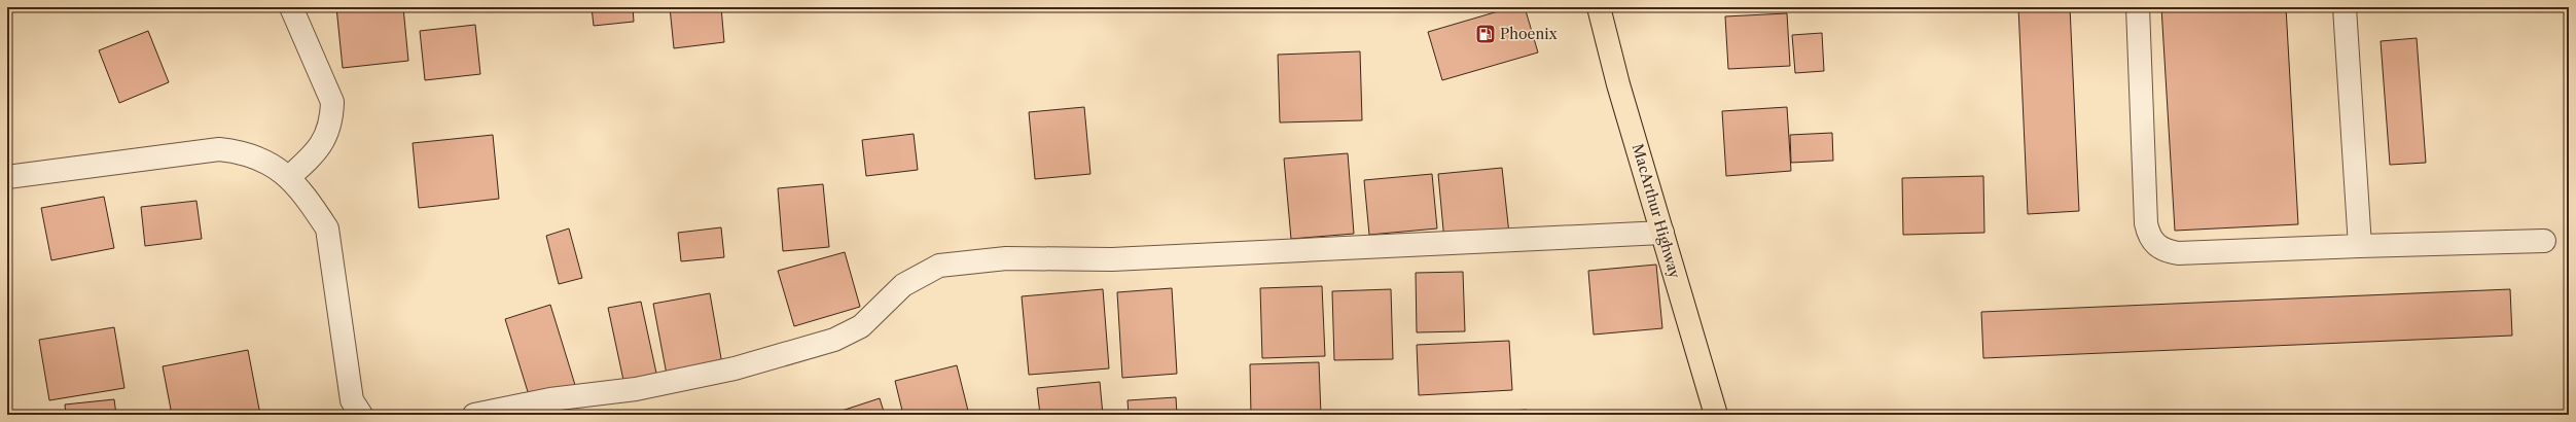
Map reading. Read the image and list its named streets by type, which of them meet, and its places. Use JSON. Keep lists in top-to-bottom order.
{
  "streets": {
    "highway": ["MacArthur Highway"]
  },
  "places": {
    "fuel station": ["Phoenix"]
  }
}
